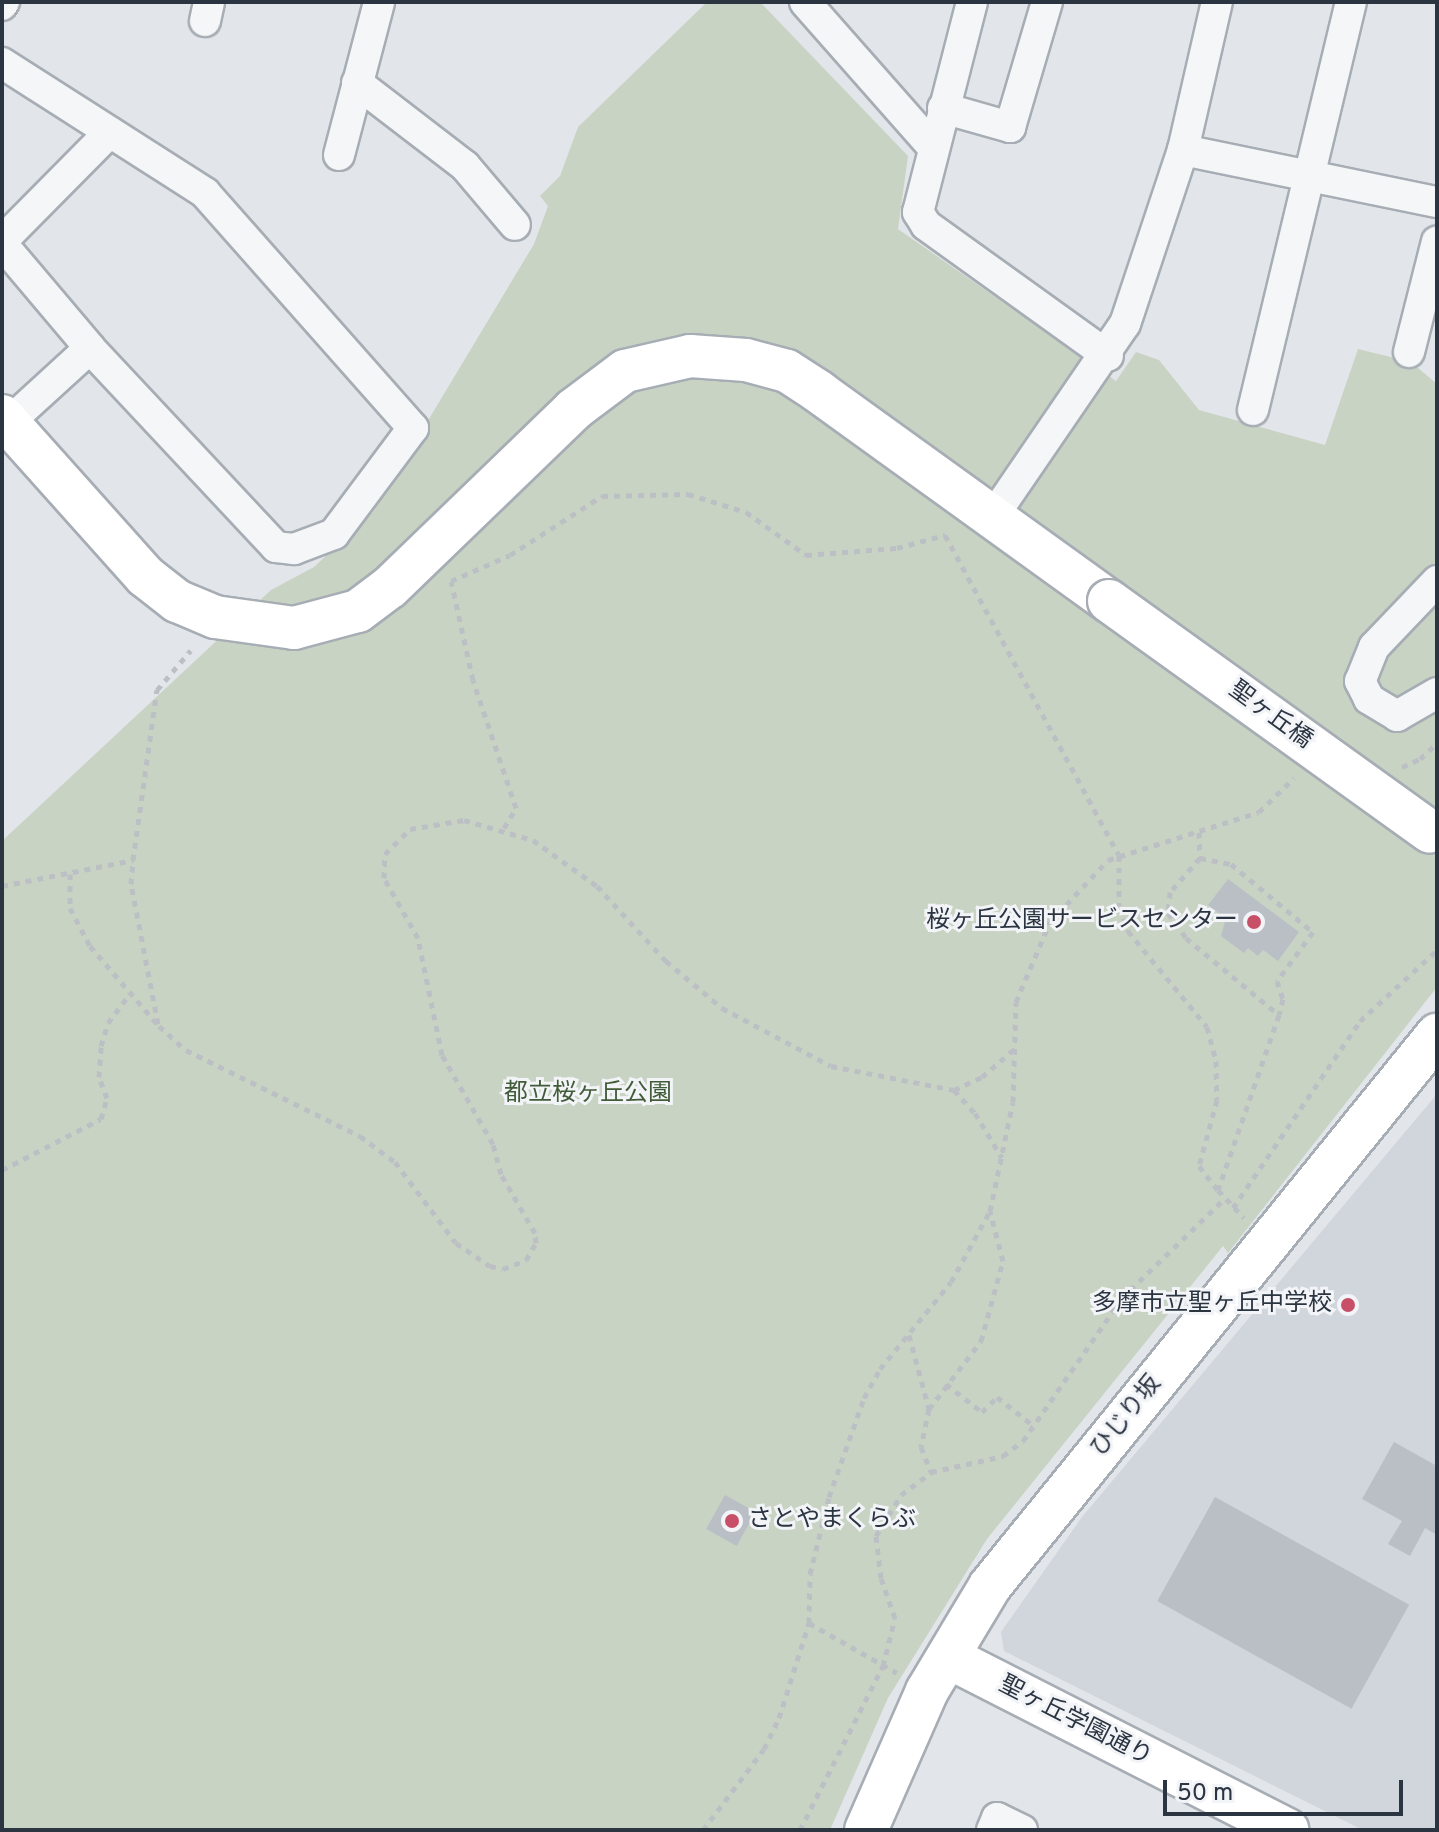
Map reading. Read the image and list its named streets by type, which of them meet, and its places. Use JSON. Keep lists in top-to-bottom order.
{
  "streets": {
    "street": ["聖ヶ丘橋", "ひじり坂", "聖ヶ丘学園通り"]
  },
  "crossings": [
    ["ひじり坂", "聖ヶ丘学園通り"]
  ],
  "parks": ["都立桜ヶ丘公園"],
  "places": ["桜ヶ丘公園サービスセンター", "多摩市立聖ヶ丘中学校", "さとやまくらぶ"],
  "scale_bar": "50 m"
}
